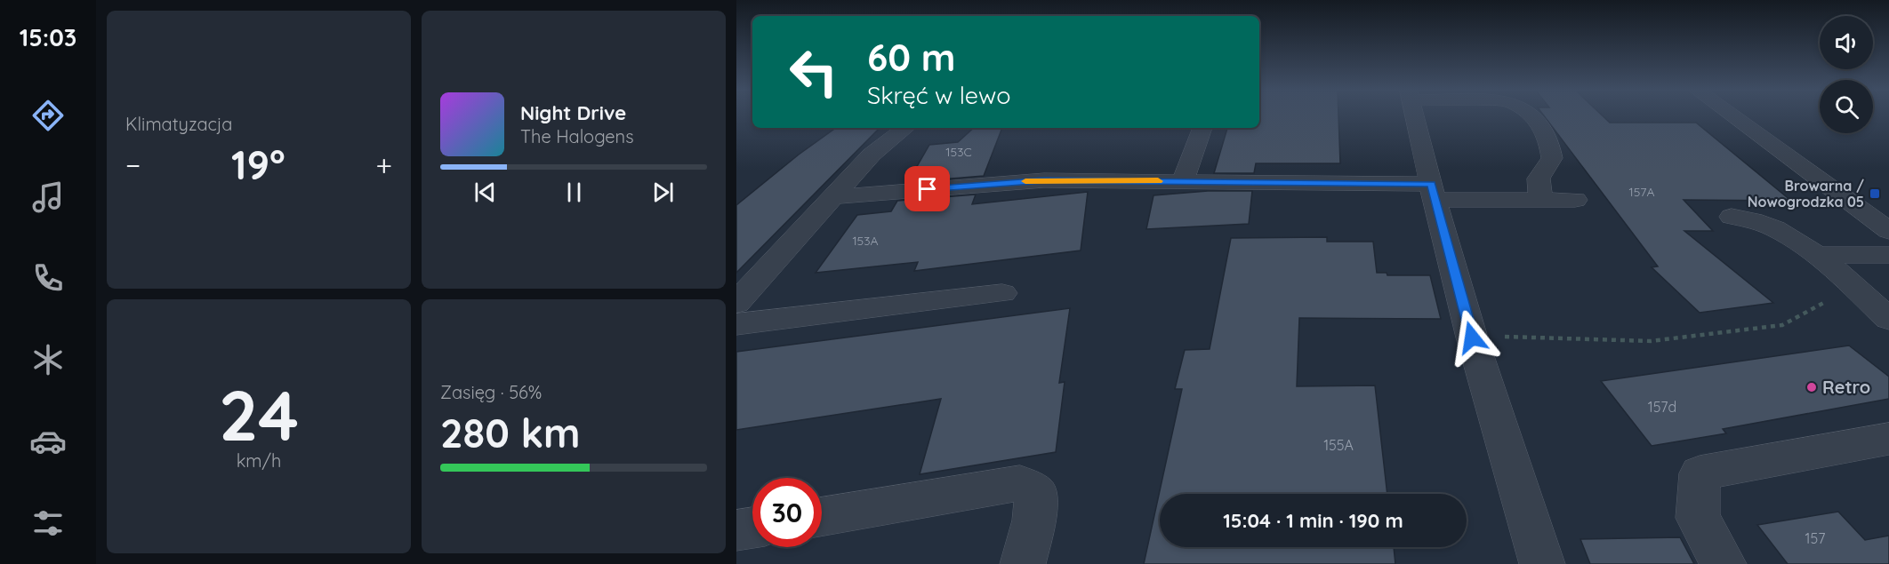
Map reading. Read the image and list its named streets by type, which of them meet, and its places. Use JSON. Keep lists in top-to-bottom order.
{
  "places": {
    "transit": ["Browarna / Nowogrodzka 05"],
    "other": ["Retro"]
  },
  "house_numbers": [
    "153C",
    "157A",
    "153A",
    "157d",
    "155A",
    "157"
  ],
  "page": {
    "tabs": "15:03",
    "tile": [
      "Klimatyzacja",
      ["24", "km/h"],
      ["Zasięg · 56%", "280 km"]
    ],
    "turn": ["60 m", "Skręć w lewo"],
    "song": ["Night Drive", "The Halogens"],
    "heat": ["−", "19°", "+"],
    "limit": "30",
    "trip": "15:04 · 1 min · 190 m"
  }
}
